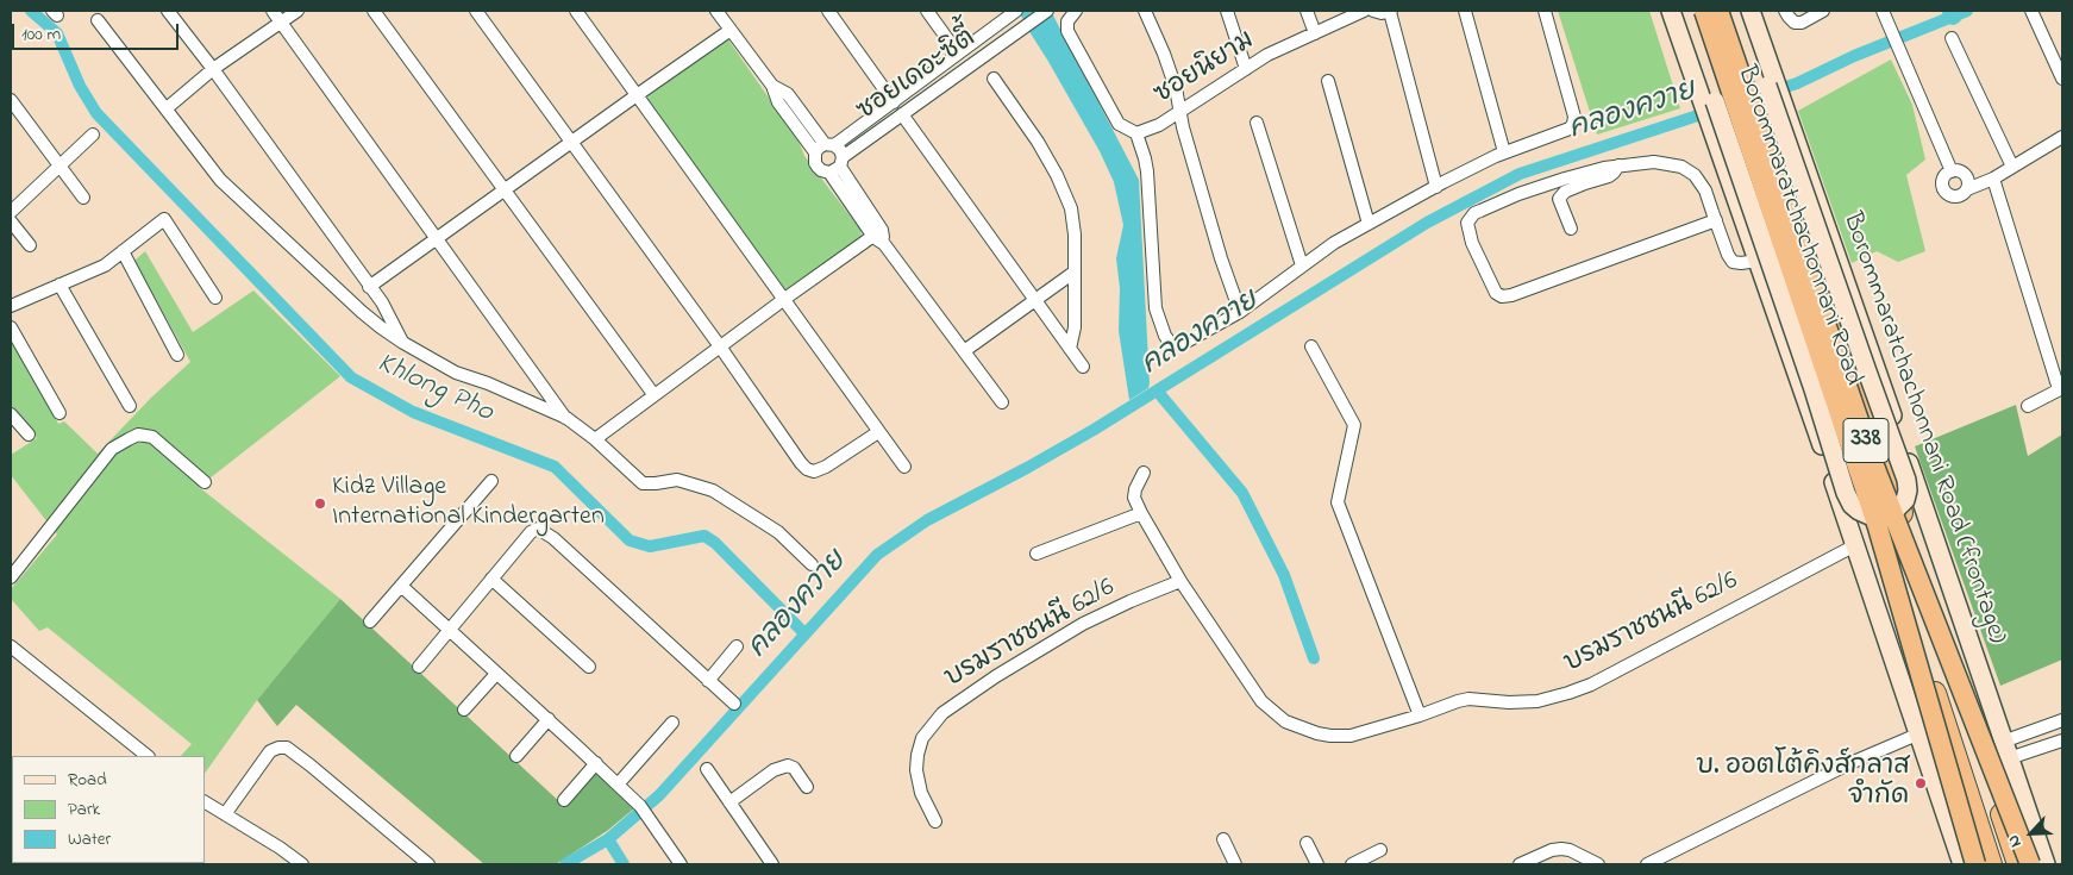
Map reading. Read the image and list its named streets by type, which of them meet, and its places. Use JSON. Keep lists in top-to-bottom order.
{
  "streets": {
    "highway": ["Borommaratchachonnani Road", "338"],
    "main road": ["Borommaratchachonnani Road (frontage)"],
    "street": ["ซอยนิยาม", "ซอยเดอะซิตี้", "บรมราชชนนี 62/6"]
  },
  "crossings": [
    ["Borommaratchachonnani Road", "Borommaratchachonnani Road (frontage)"],
    ["Borommaratchachonnani Road", "338"],
    ["338", "บรมราชชนนี 62/6"]
  ],
  "water": ["คลองควาย", "Khlong Pho"],
  "places": ["Kidz Village International Kindergarten", "บ. ออตโต้คิงส์กลาส จำกัด"],
  "legend": ["Road", "Park", "Water"],
  "scale_bar": "100 m",
  "north": "bottom left"
}
